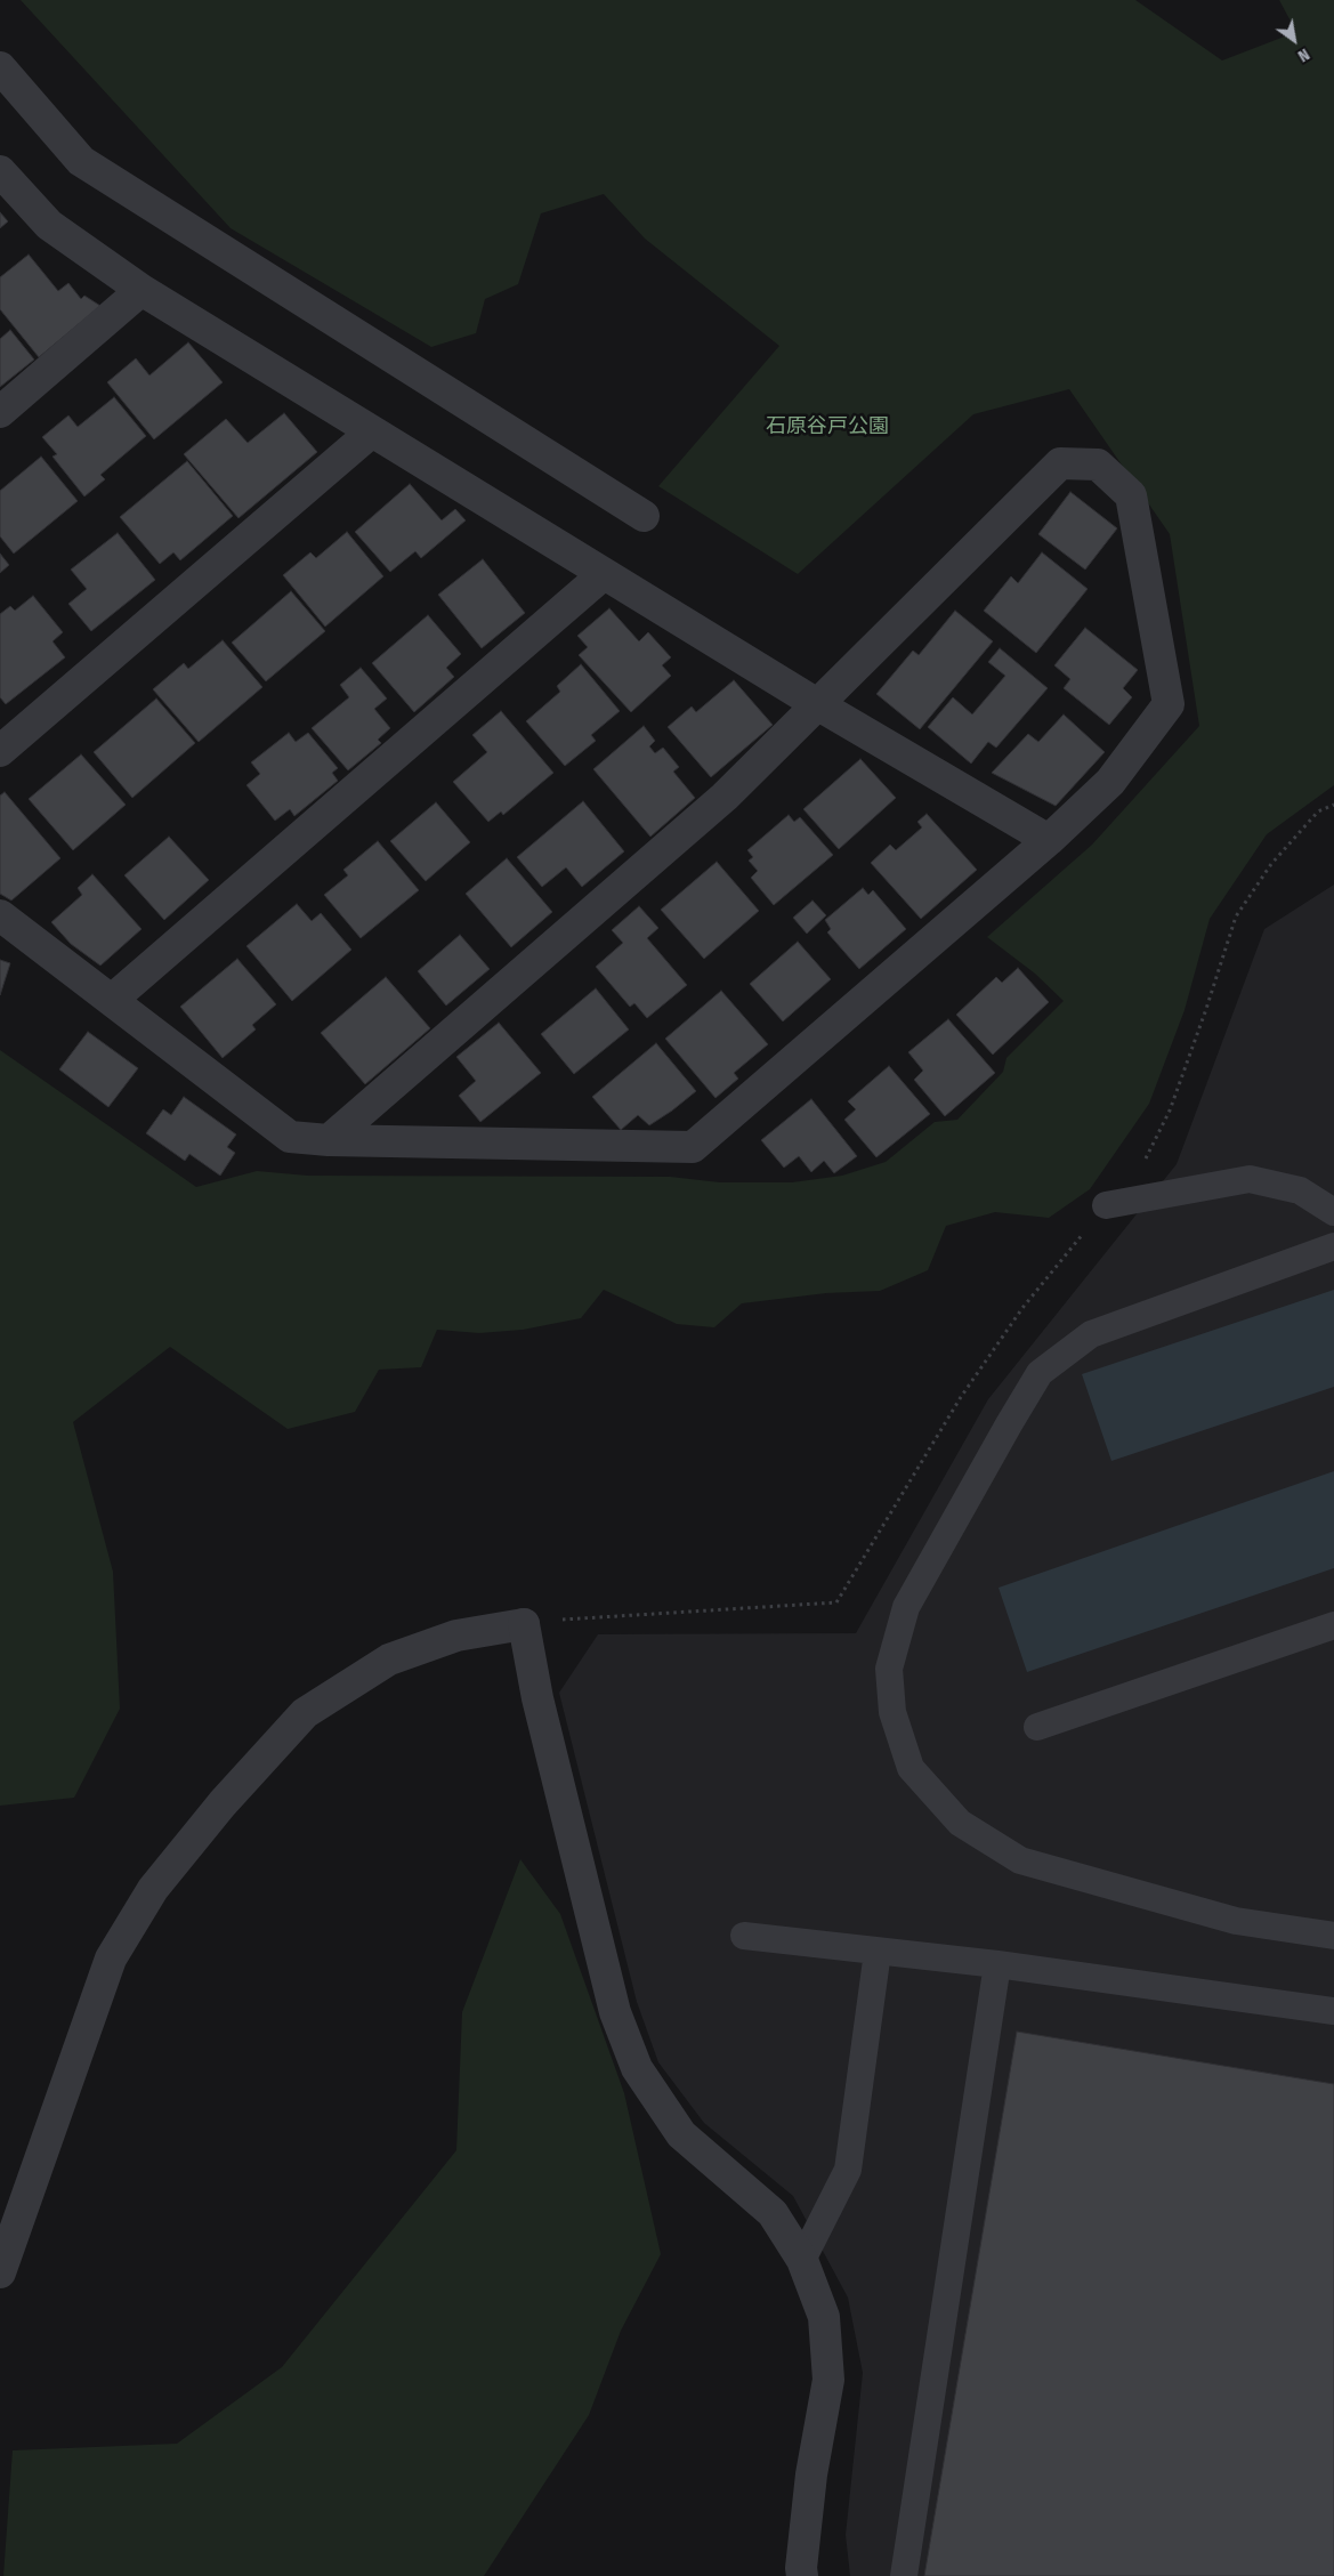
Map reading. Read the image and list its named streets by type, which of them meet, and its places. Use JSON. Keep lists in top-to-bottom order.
{
  "parks": ["石原谷戸公園"],
  "north": "bottom right"
}
